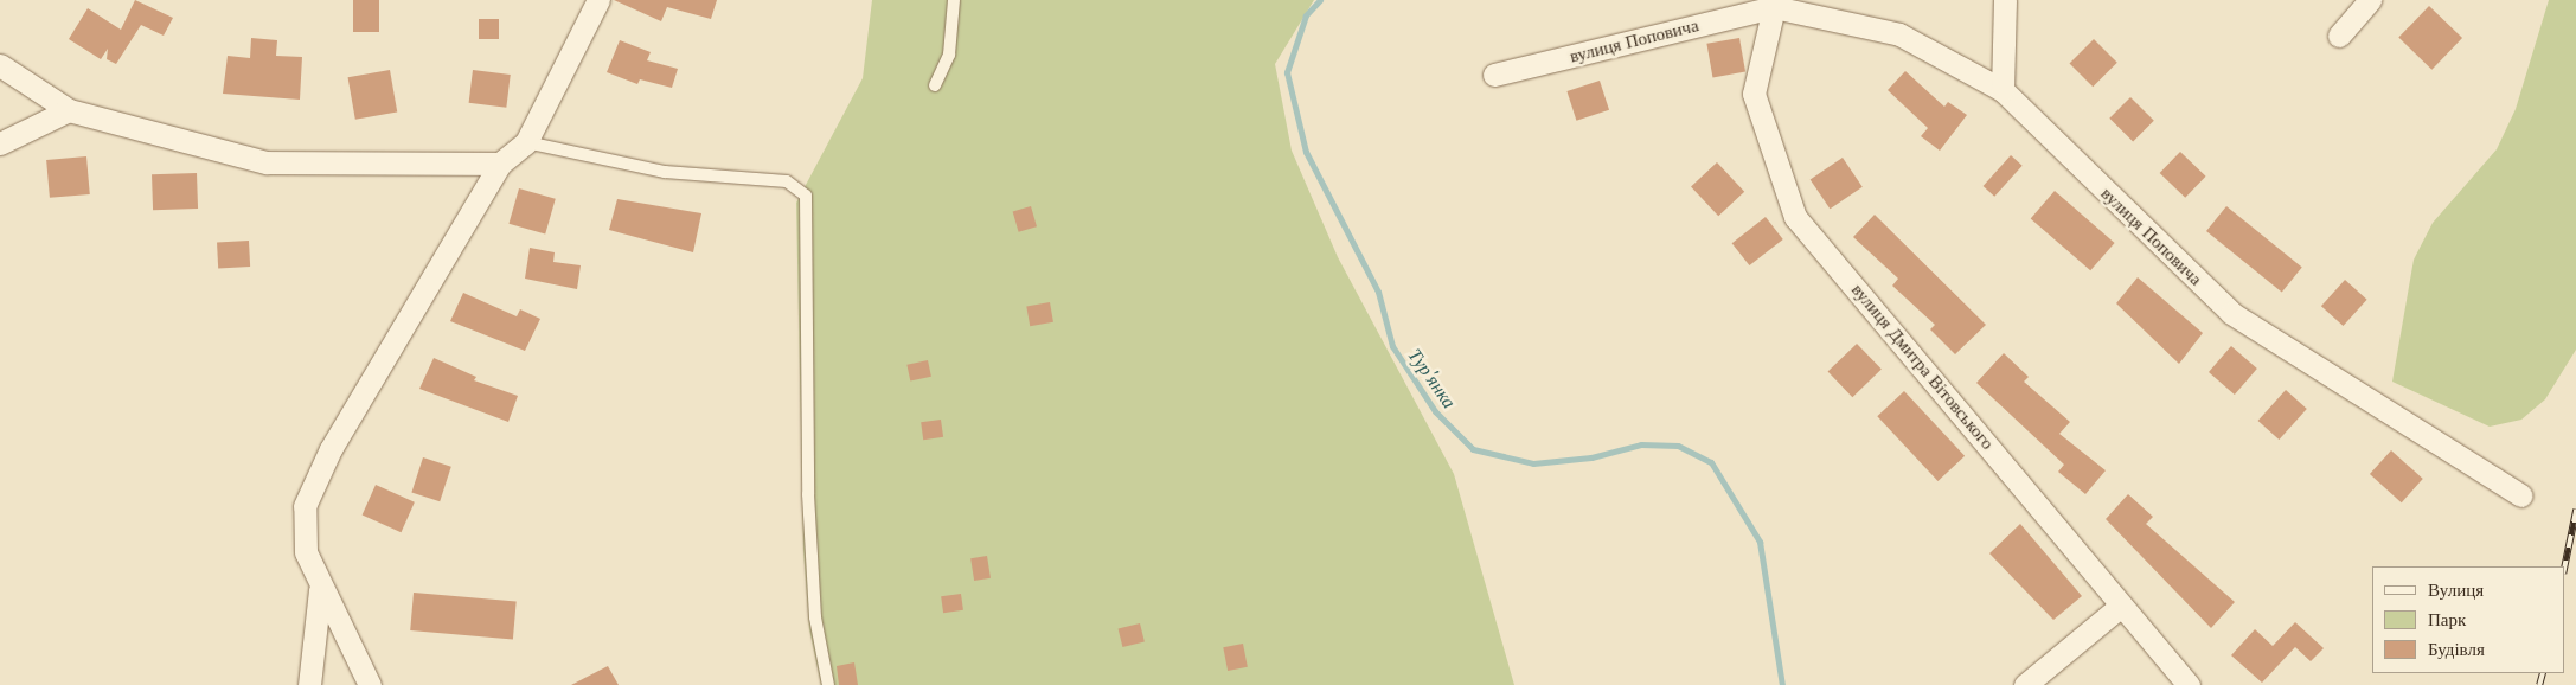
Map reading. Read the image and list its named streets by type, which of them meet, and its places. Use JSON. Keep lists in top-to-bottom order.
{
  "streets": {
    "street": ["вулиця Поповича", "вулиця Дмитра Вітовського"]
  },
  "crossings": [
    ["вулиця Поповича", "вулиця Дмитра Вітовського"]
  ],
  "water": ["Тур'янка"],
  "legend": ["Вулиця", "Парк", "Будівля"]
}
